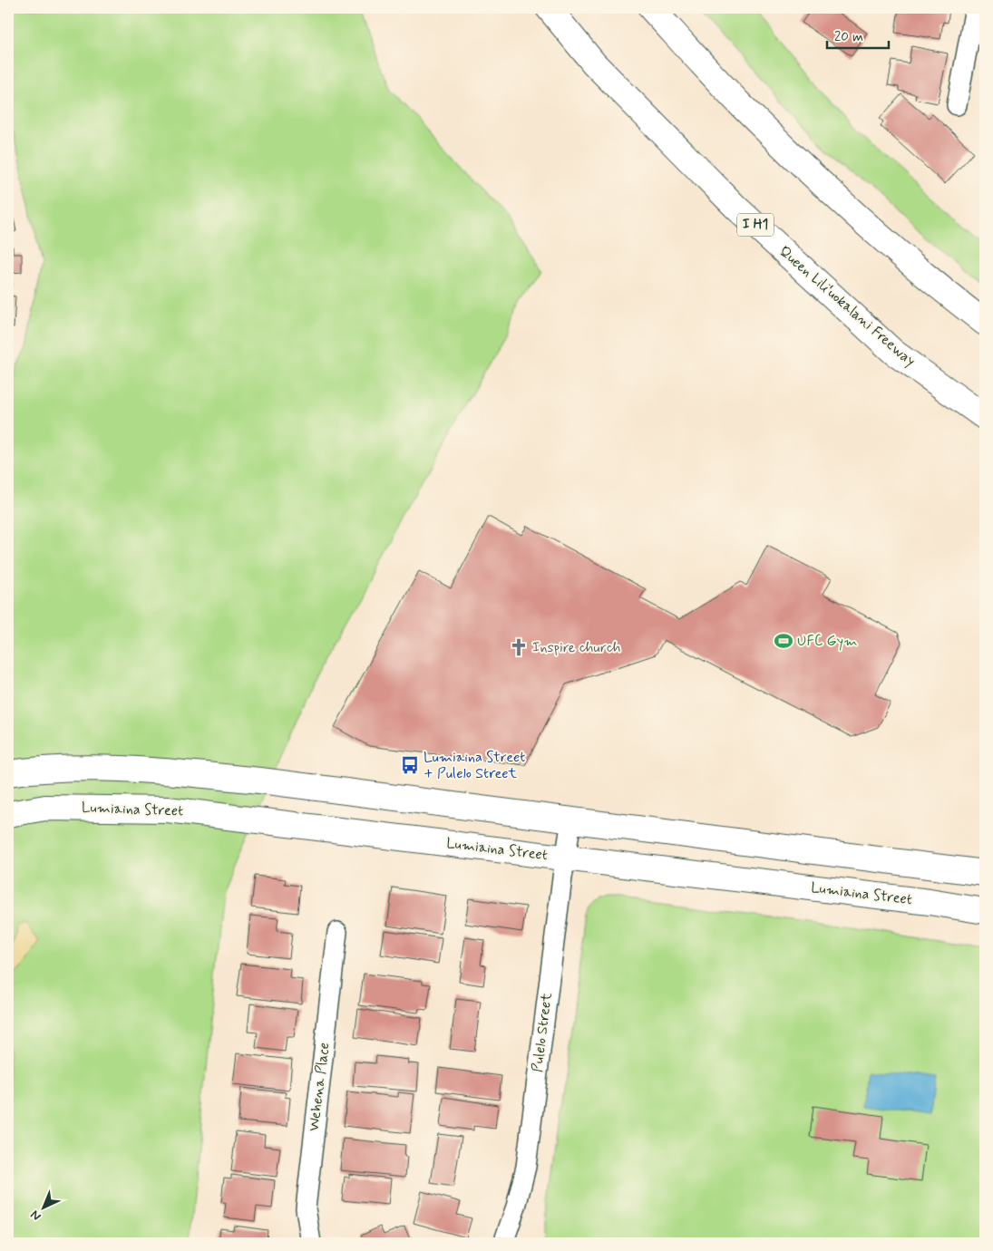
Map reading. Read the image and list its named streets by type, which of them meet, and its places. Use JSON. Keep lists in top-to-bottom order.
{
  "streets": {
    "main road": ["I H1", "Queen Liliʻuokalani Freeway", "Lumiaina Street"],
    "street": ["Pulelo Street", "Wehena Place"]
  },
  "crossings": [
    ["Lumiaina Street", "Pulelo Street"]
  ],
  "places": {
    "sports": ["UFC Gym"],
    "church": ["Inspire church"],
    "bus stop": ["Lumiaina Street + Pulelo Street"]
  },
  "scale_bar": "20 m",
  "north": "bottom left"
}
